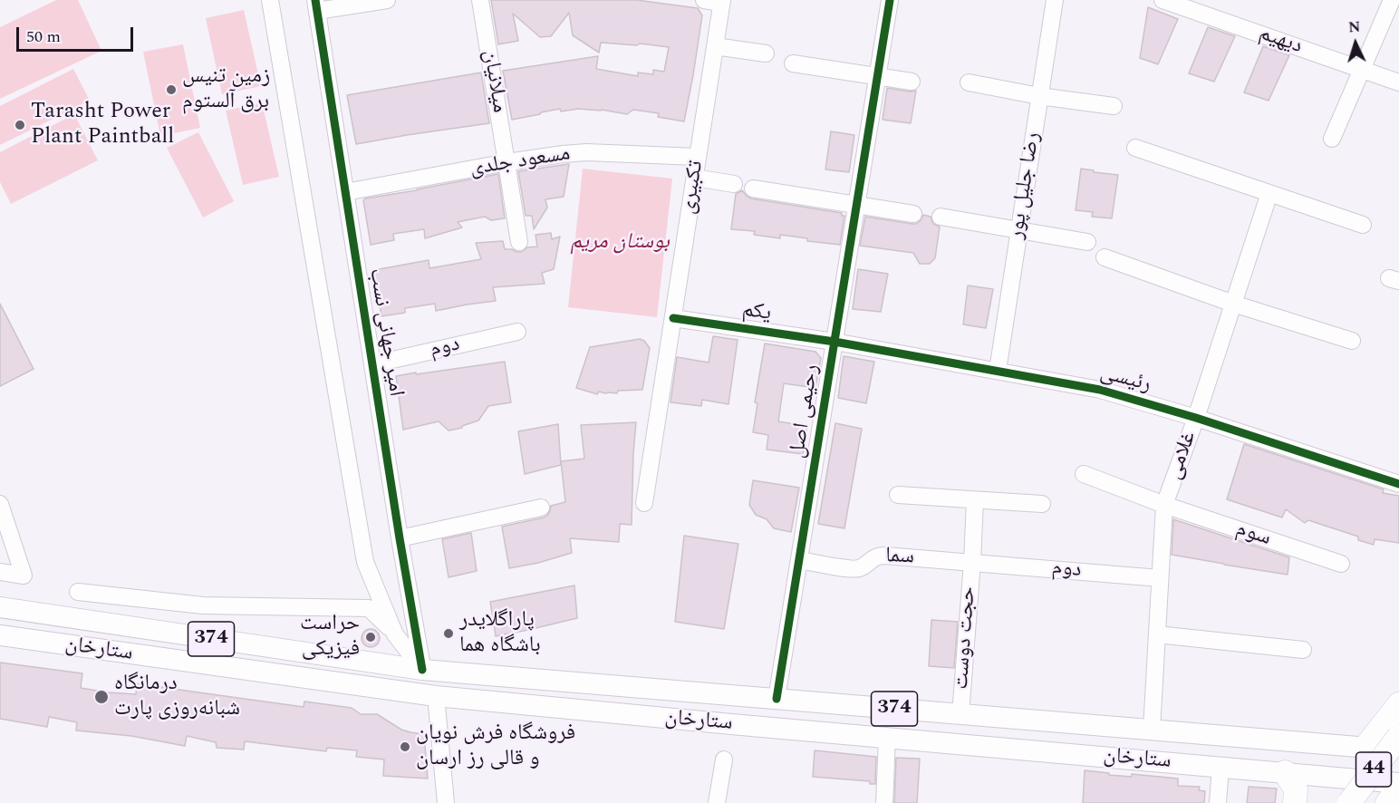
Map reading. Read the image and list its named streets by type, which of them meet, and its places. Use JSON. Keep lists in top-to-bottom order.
{
  "streets": {
    "highway": ["44"],
    "main road": ["374", "ستارخان"],
    "street": [
      "دیهیم",
      "میلانیان",
      "مسعود جلدی",
      "رضا جلیل پور",
      "تکبیری",
      "یکم",
      "امیر جهانی نسب",
      "دوم",
      "رئیسی",
      "رحیمی اصل",
      "غلامی",
      "سوم",
      "سما",
      "حجت دوست"
    ]
  },
  "crossings": [
    ["میلانیان", "مسعود جلدی"],
    ["مسعود جلدی", "تکبیری"],
    ["مسعود جلدی", "امیر جهانی نسب"],
    ["رضا جلیل پور", "رئیسی"],
    ["تکبیری", "یکم"],
    ["یکم", "رئیسی"],
    ["یکم", "رحیمی اصل"],
    ["امیر جهانی نسب", "دوم"],
    ["امیر جهانی نسب", "ستارخان"],
    ["دوم", "غلامی"],
    ["دوم", "سما"],
    ["دوم", "حجت دوست"],
    ["رئیسی", "رحیمی اصل"],
    ["رئیسی", "غلامی"],
    ["رحیمی اصل", "سما"],
    ["رحیمی اصل", "ستارخان"],
    ["غلامی", "سوم"],
    ["غلامی", "ستارخان"],
    ["سما", "حجت دوست"],
    ["حجت دوست", "ستارخان"]
  ],
  "parks": ["بوستان مریم"],
  "places": [
    "زمین تنیس برق آلستوم",
    "Tarasht Power Plant Paintball",
    "پاراگلایدر باشگاه هما",
    "حراست فیزیکی",
    "درمانگاه شبانه‌روزی پارت",
    "فروشگاه فرش نویان و قالی رز ارسان"
  ],
  "scale_bar": "50 m",
  "north": "top"
}
